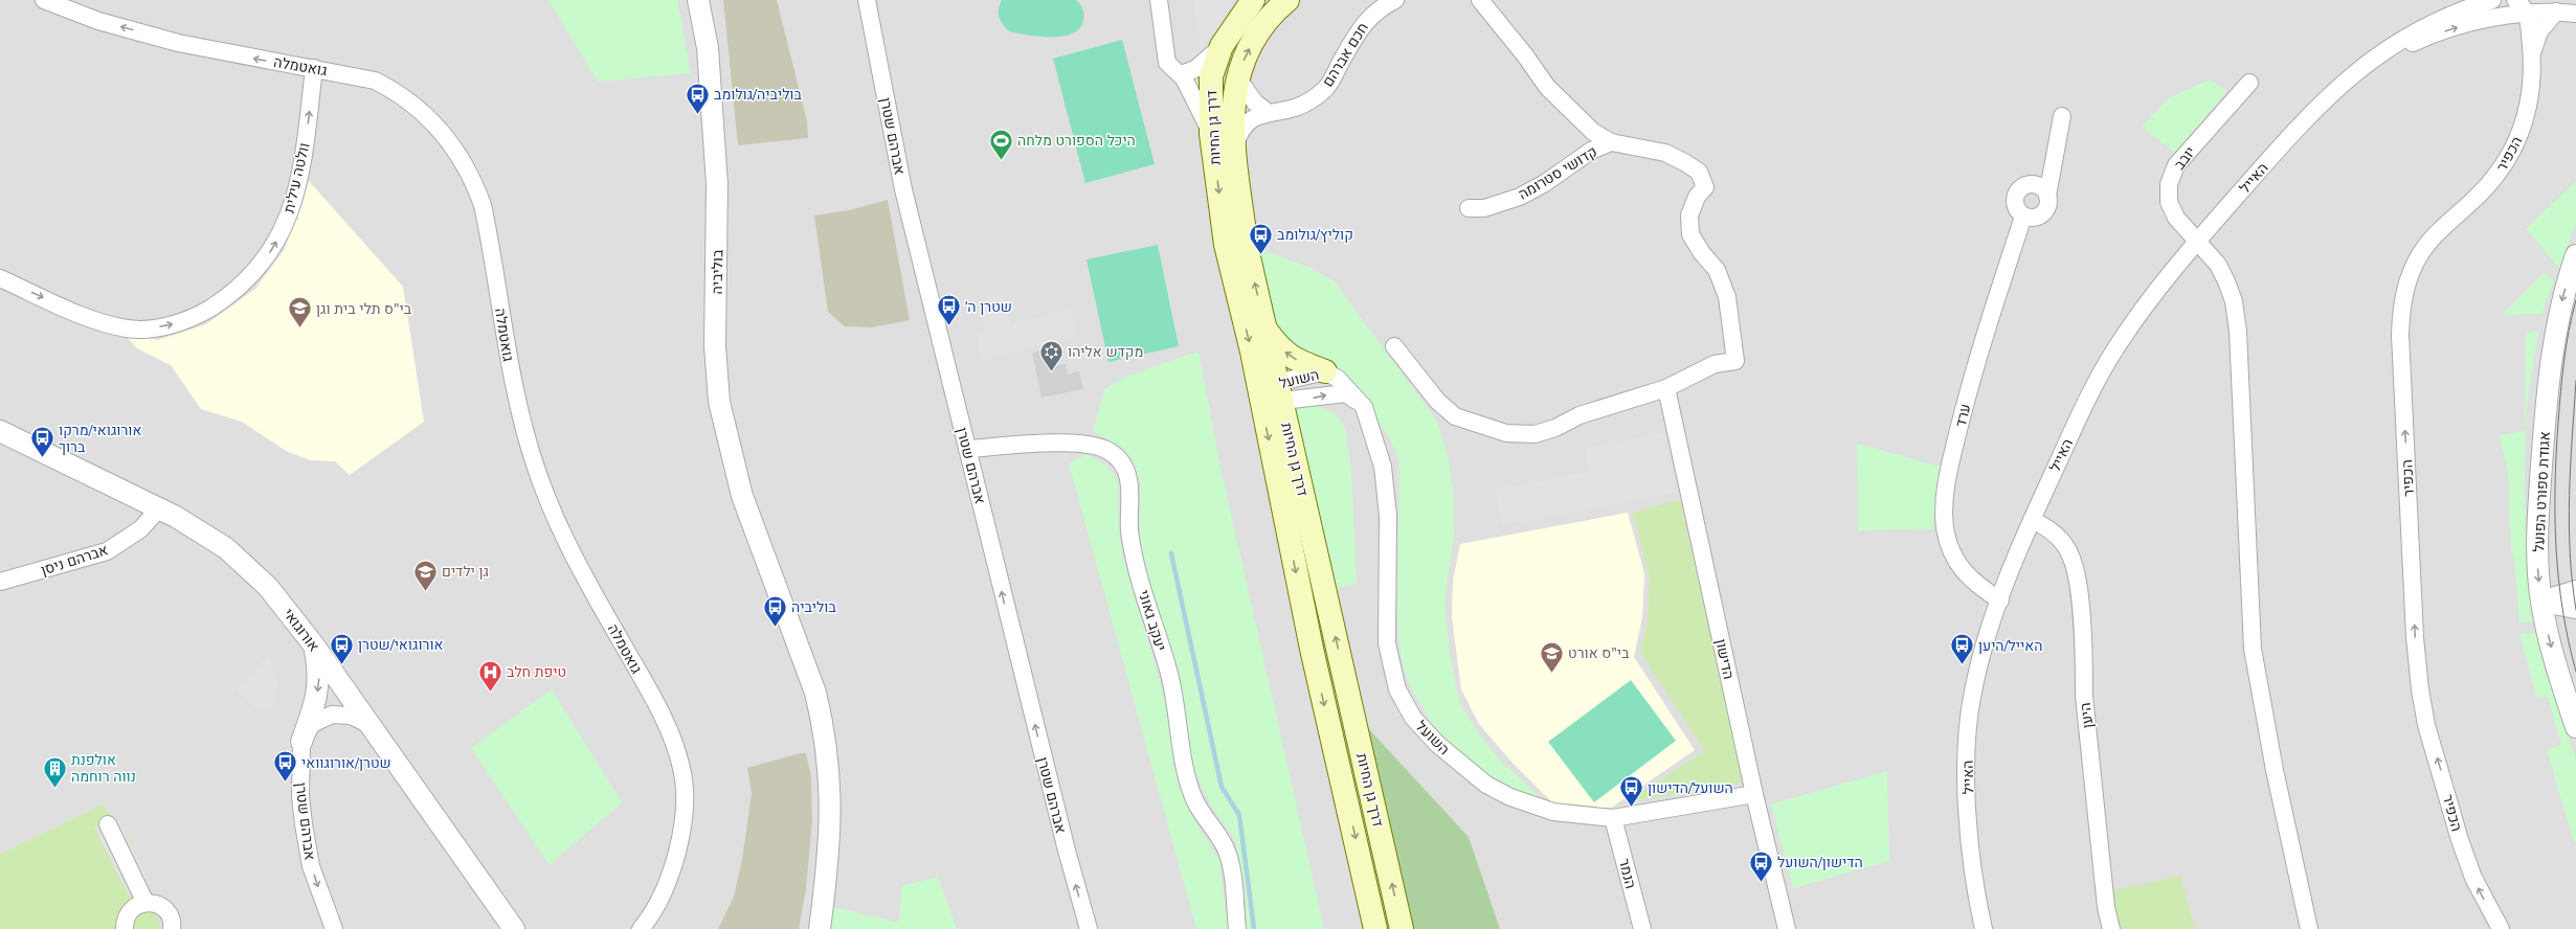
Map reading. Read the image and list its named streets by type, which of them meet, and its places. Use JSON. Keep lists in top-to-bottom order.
{
  "streets": {
    "main road": ["דרך גן החיות"],
    "street": [
      "חכם אברהם",
      "גואטמלה",
      "אברהם שטרן",
      "הכפיר",
      "יובב",
      "קדושי סטרומה",
      "וולטה עילית",
      "האייל",
      "בוליביה",
      "השועל",
      "ערד",
      "אגודת ספורט הפועל",
      "אברהם ניסן",
      "יעקב גאוני",
      "אורוגואי",
      "הדישון",
      "היען",
      "הנמר"
    ]
  },
  "crossings": [
    ["חכם אברהם", "דרך גן החיות"],
    ["גואטמלה", "וולטה עילית"],
    ["דרך גן החיות", "השועל"],
    ["אברהם שטרן", "יעקב גאוני"],
    ["אברהם שטרן", "אורוגואי"],
    ["הכפיר", "האייל"],
    ["יובב", "האייל"],
    ["קדושי סטרומה", "הדישון"],
    ["האייל", "ערד"],
    ["האייל", "היען"],
    ["השועל", "הדישון"],
    ["השועל", "הנמר"],
    ["אברהם ניסן", "אורוגואי"]
  ],
  "one_way": ["הכפיר", "אגודת ספורט הפועל"],
  "places": {
    "bus stop": [
      "בוליביה/גולומב",
      "קוליץ/גולומב",
      "שטרן ה׳",
      "אורוגואי/מרקו ברוך",
      "בוליביה",
      "אורוגואי/שטרן",
      "האייל/היען",
      "שטרן/אורוגוואי",
      "השועל/הדישון",
      "הדישון/השועל"
    ],
    "sports": ["היכל הספורט מלחה"],
    "school or university": ["בי\"ס תלי בית וגן", "גן ילדים", "בי\"ס אורט"],
    "synagogue": ["מקדש אליהו"],
    "hospital": ["טיפת חלב"],
    "building": ["אולפנת נווה רוחמה"]
  }
}
